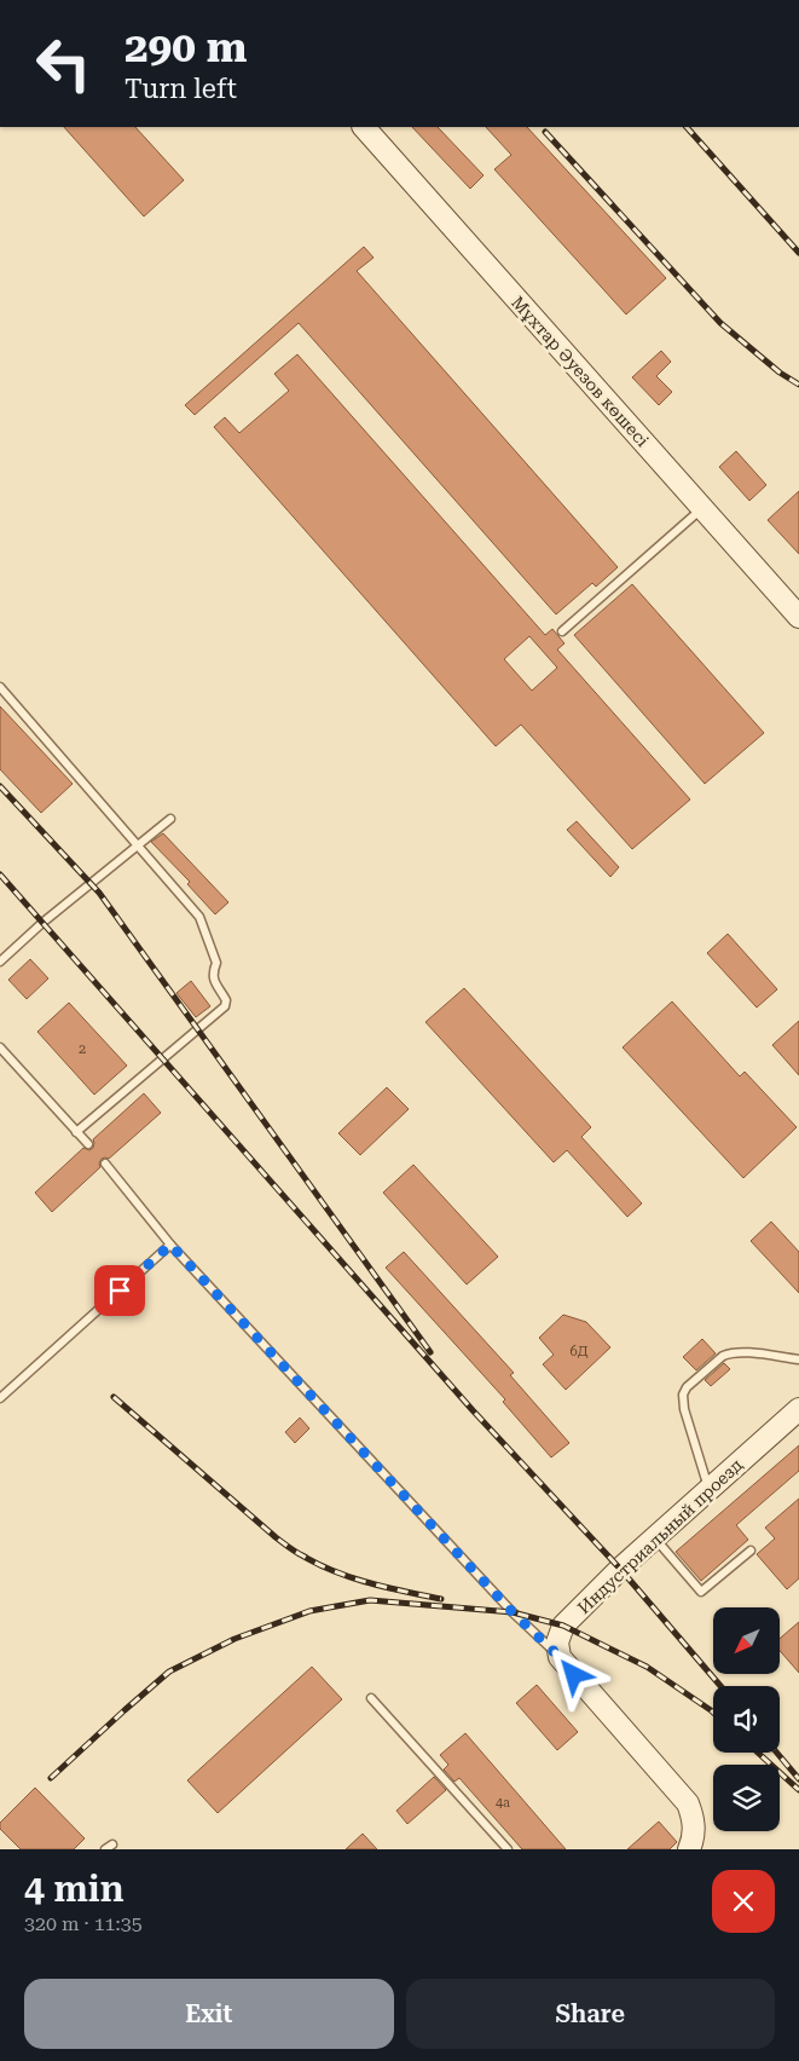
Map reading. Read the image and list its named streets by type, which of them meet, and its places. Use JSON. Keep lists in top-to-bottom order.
{
  "streets": {
    "street": ["Мұхтар Әуезов көшесі", "Индустриальный проезд"]
  },
  "house_numbers": ["2", "6Д", "4а"],
  "north": "bottom left",
  "page": {
    "turn": ["290 m", "Turn left"],
    "heading": ["4 min", "320 m · 11:35"],
    "buttons": ["Exit", "Share"]
  }
}
